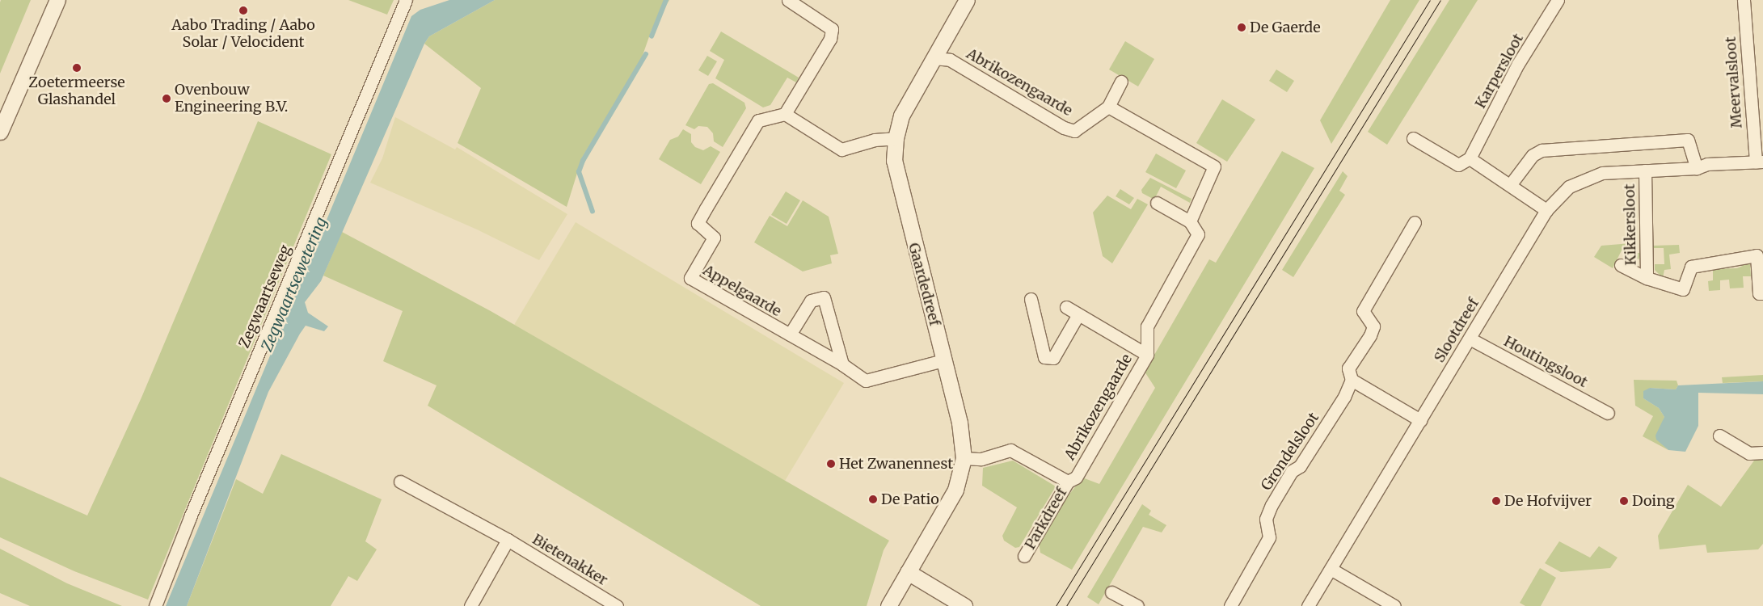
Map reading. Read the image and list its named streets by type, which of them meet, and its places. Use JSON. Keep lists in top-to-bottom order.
{
  "streets": {
    "street": [
      "Karpersloot",
      "Abrikozengaarde",
      "Meervalsloot",
      "Kikkersloot",
      "Gaardedreef",
      "Appelgaarde",
      "Zegwaartseweg",
      "Slootdreef",
      "Houtingsloot",
      "Grondelsloot",
      "Parkdreef",
      "Bietenakker"
    ]
  },
  "crossings": [
    ["Abrikozengaarde", "Gaardedreef"],
    ["Abrikozengaarde", "Parkdreef"],
    ["Meervalsloot", "Slootdreef"],
    ["Kikkersloot", "Slootdreef"],
    ["Gaardedreef", "Appelgaarde"],
    ["Slootdreef", "Houtingsloot"]
  ],
  "water": ["Zegwaartsewetering"],
  "places": [
    "Aabo Trading / Aabo Solar / Velocident",
    "De Gaerde",
    "Zoetermeerse Glashandel",
    "Ovenbouw Engineering B.V.",
    "Het Zwanennest",
    "De Patio",
    "De Hofvijver",
    "Doing"
  ]
}
